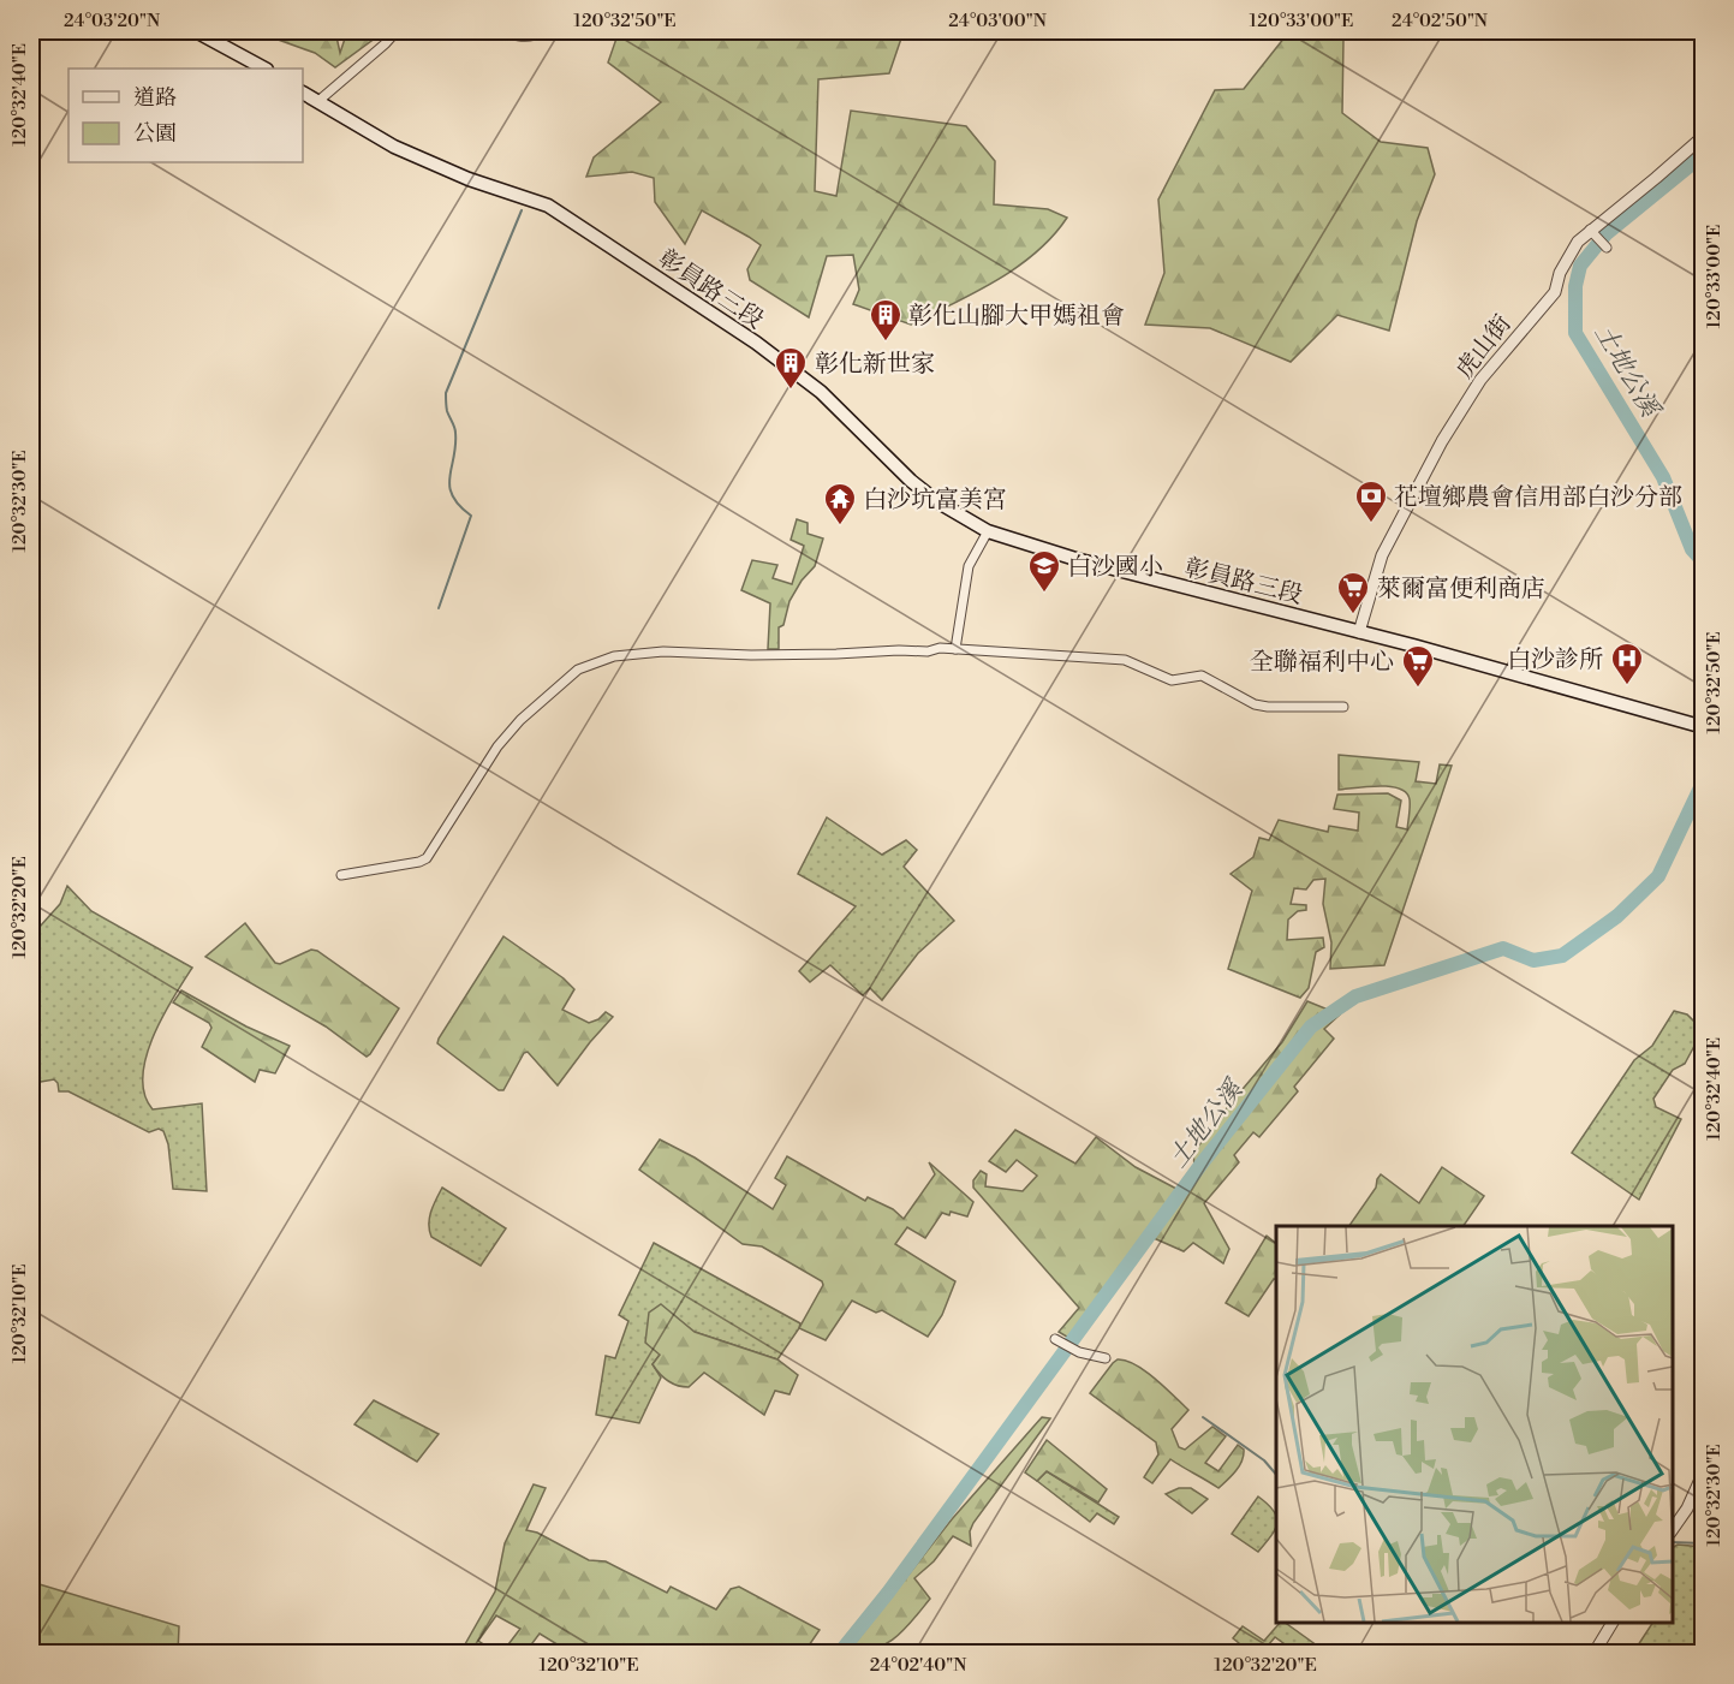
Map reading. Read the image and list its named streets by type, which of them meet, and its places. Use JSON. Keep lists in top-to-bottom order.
{
  "streets": {
    "main road": ["彰員路三段"],
    "street": ["虎山街"]
  },
  "crossings": [
    ["彰員路三段", "虎山街"]
  ],
  "water": ["土地公溪"],
  "places": {
    "building": ["彰化山腳大甲媽祖會", "彰化新世家"],
    "bank": ["花壇鄉農會信用部白沙分部"],
    "temple": ["白沙坑富美宮"],
    "school or university": ["白沙國小"],
    "supermarket": ["萊爾富便利商店", "全聯福利中心"],
    "hospital": ["白沙診所"]
  },
  "legend": ["道路", "公園"],
  "coordinates": [
    "24°03'20\"N",
    "120°32'50\"E",
    "24°03'00\"N",
    "120°33'00\"E",
    "24°02'50\"N",
    "120°32'40\"E",
    "120°32'30\"E",
    "120°32'20\"E",
    "120°32'10\"E",
    "24°02'40\"N"
  ]
}
